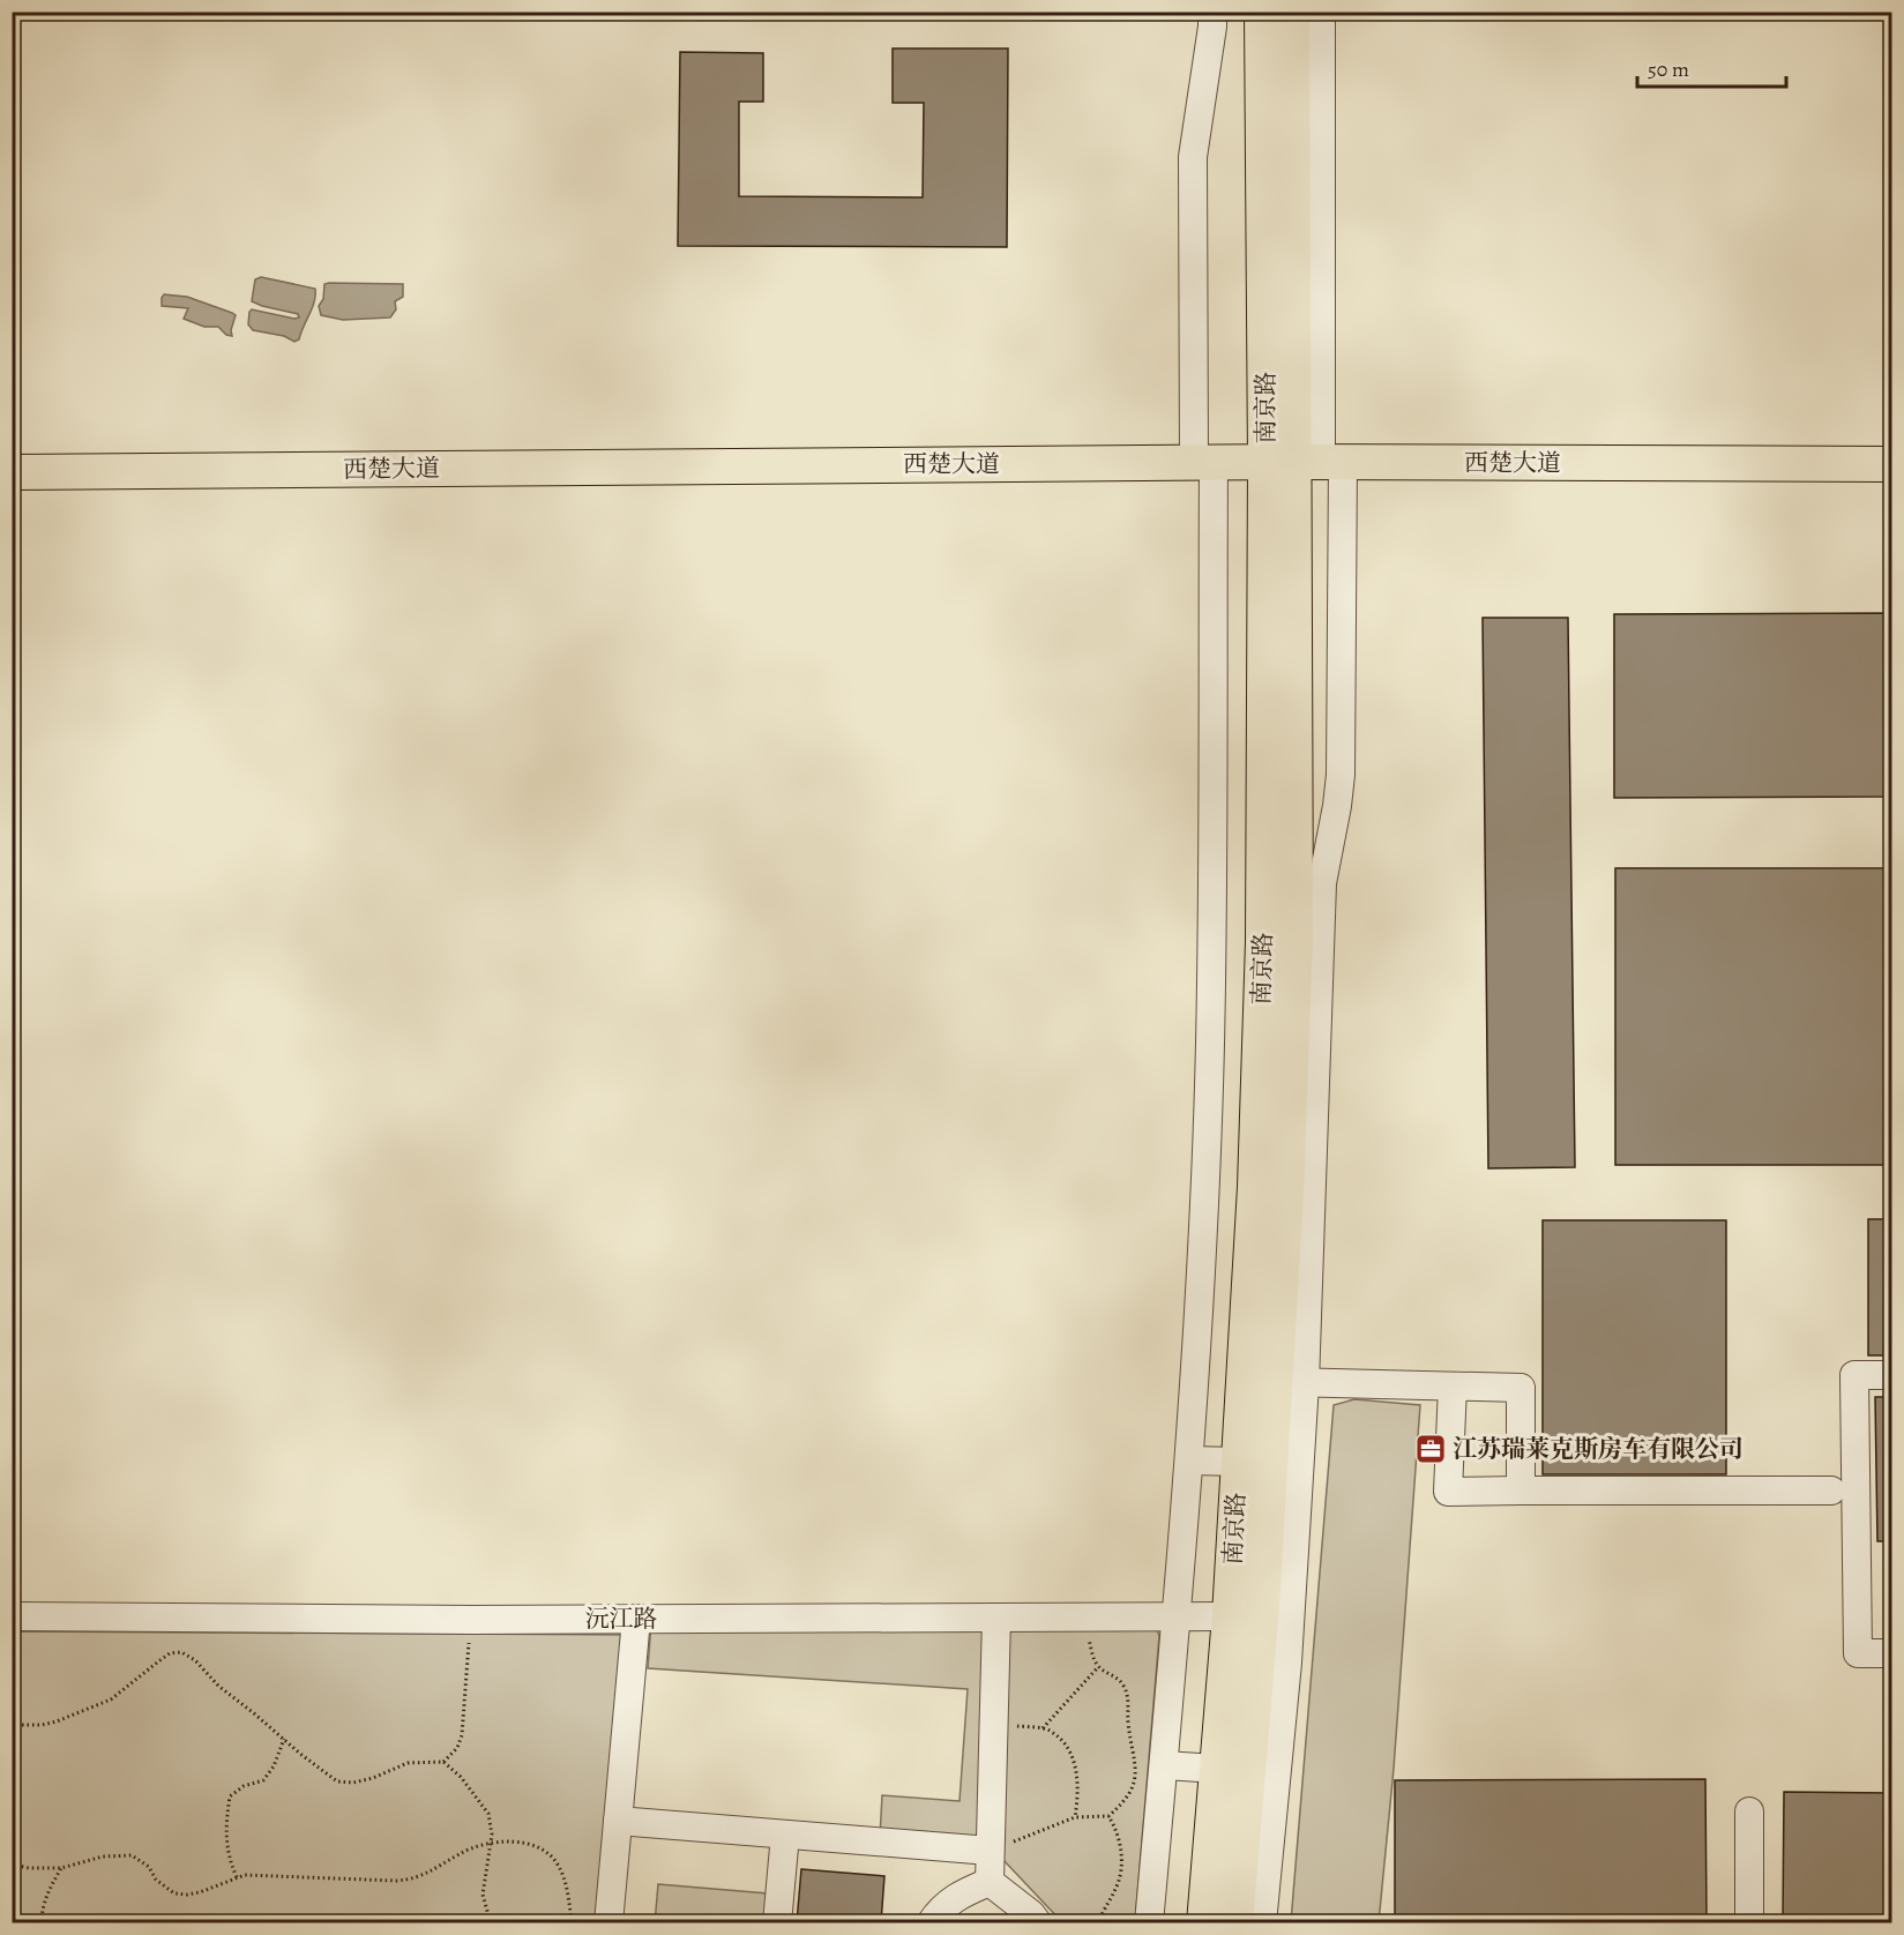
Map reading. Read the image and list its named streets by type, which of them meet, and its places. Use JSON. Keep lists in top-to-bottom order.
{
  "streets": {
    "main road": ["南京路", "西楚大道"],
    "street": ["沅江路"]
  },
  "crossings": [
    ["南京路", "西楚大道"],
    ["南京路", "沅江路"]
  ],
  "places": {
    "office": ["江苏瑞莱克斯房车有限公司"]
  },
  "scale_bar": "50 m"
}
